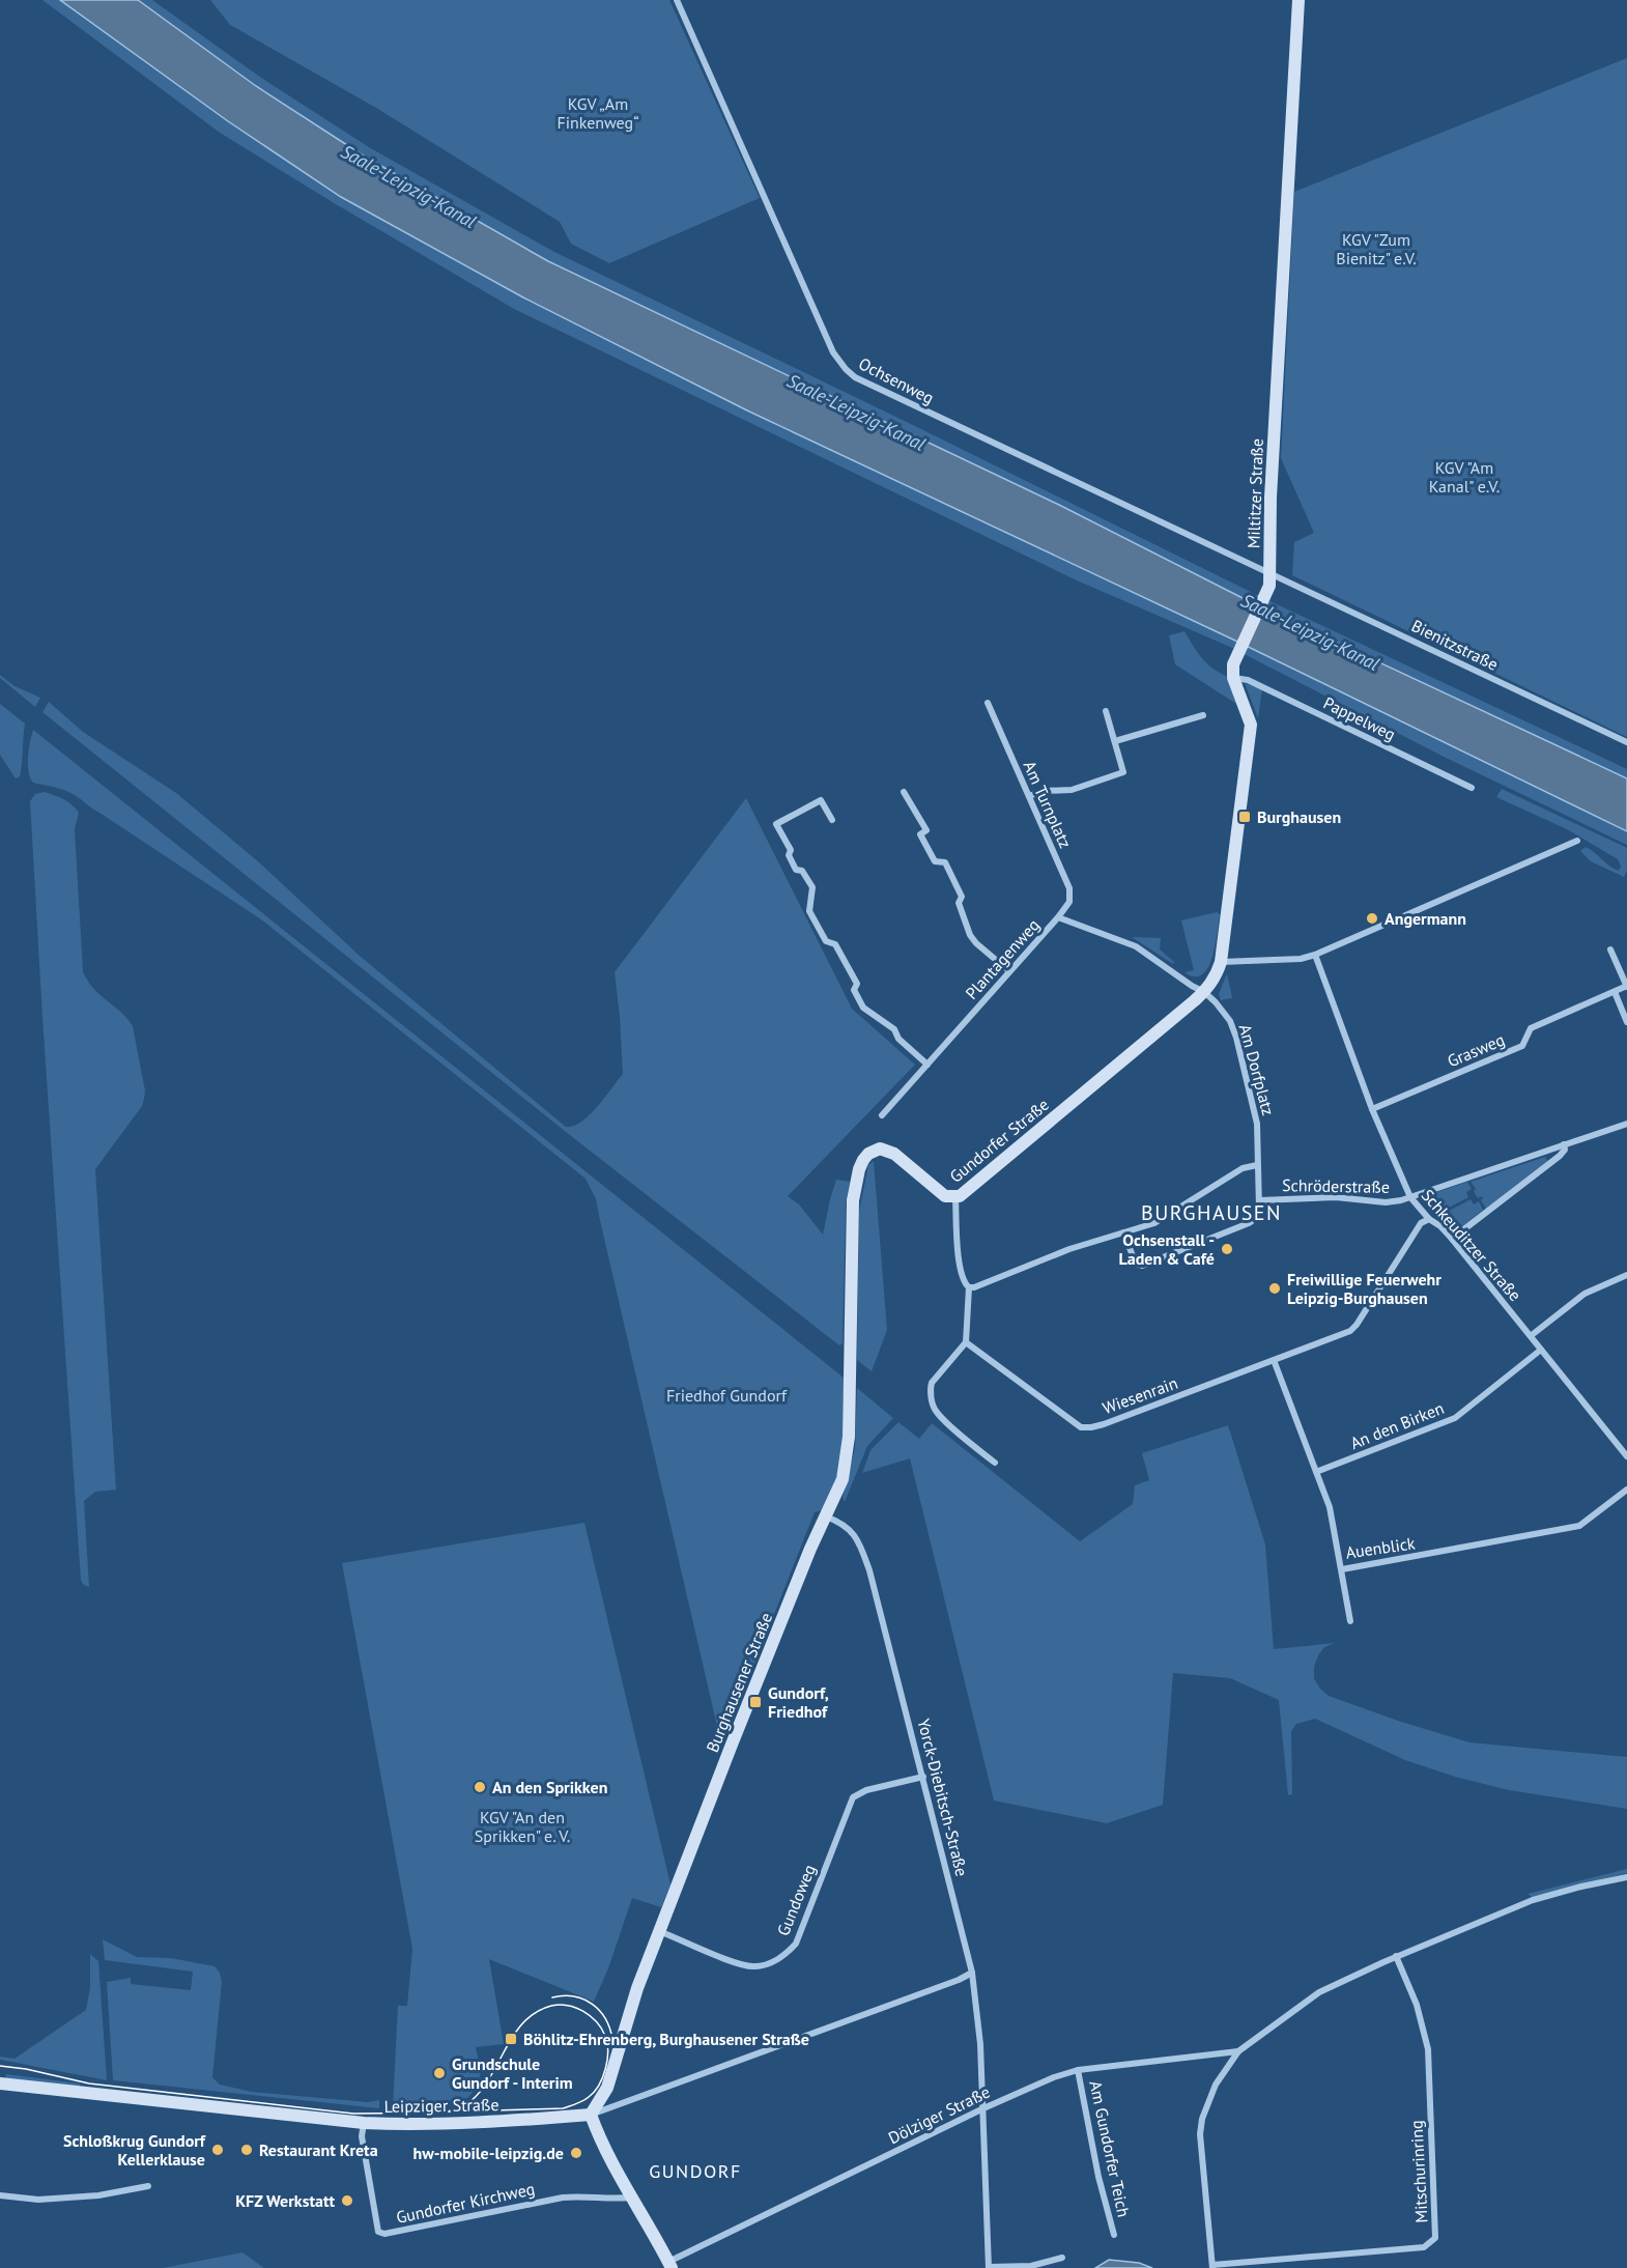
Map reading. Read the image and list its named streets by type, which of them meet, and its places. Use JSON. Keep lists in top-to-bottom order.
{
  "streets": {
    "street": [
      "Ochsenweg",
      "Miltitzer Straße",
      "Bienitzstraße",
      "Pappelweg",
      "Am Turnplatz",
      "Plantagenweg",
      "Grasweg",
      "Am Dorfplatz",
      "Gundorfer Straße",
      "Schröderstraße",
      "Schkeuditzer Straße",
      "Wiesenrain",
      "An den Birken",
      "Auenblick",
      "Burghausener Straße",
      "Yorck-Diebitsch-Straße",
      "Gundoweg",
      "Leipziger Straße",
      "Dölziger Straße",
      "Am Gundorfer Teich",
      "Mitschurinring",
      "Gundorfer Kirchweg"
    ]
  },
  "crossings": [
    ["Ochsenweg", "Miltitzer Straße"],
    ["Ochsenweg", "Bienitzstraße"],
    ["Miltitzer Straße", "Bienitzstraße"],
    ["Miltitzer Straße", "Pappelweg"],
    ["Miltitzer Straße", "Gundorfer Straße"],
    ["Am Turnplatz", "Plantagenweg"],
    ["Plantagenweg", "Am Dorfplatz"],
    ["Plantagenweg", "Gundorfer Straße"],
    ["Grasweg", "Schkeuditzer Straße"],
    ["Am Dorfplatz", "Gundorfer Straße"],
    ["Am Dorfplatz", "Schröderstraße"],
    ["Gundorfer Straße", "Burghausener Straße"],
    ["Schröderstraße", "Schkeuditzer Straße"],
    ["Schkeuditzer Straße", "Wiesenrain"],
    ["Schkeuditzer Straße", "An den Birken"],
    ["Wiesenrain", "Auenblick"],
    ["An den Birken", "Auenblick"],
    ["Burghausener Straße", "Yorck-Diebitsch-Straße"],
    ["Burghausener Straße", "Gundoweg"],
    ["Burghausener Straße", "Leipziger Straße"],
    ["Yorck-Diebitsch-Straße", "Gundoweg"],
    ["Yorck-Diebitsch-Straße", "Leipziger Straße"],
    ["Yorck-Diebitsch-Straße", "Dölziger Straße"],
    ["Leipziger Straße", "Gundorfer Kirchweg"],
    ["Dölziger Straße", "Am Gundorfer Teich"],
    ["Dölziger Straße", "Mitschurinring"]
  ],
  "districts": ["BURGHAUSEN", "GUNDORF"],
  "water": ["Saale-Leipzig-Kanal"],
  "parks": [
    "KGV „Am Finkenweg“",
    "KGV \"Zum Bienitz\" e.V.",
    "KGV \"Am Kanal\" e.V.",
    "Friedhof Gundorf",
    "KGV \"An den Sprikken\" e. V."
  ],
  "places": {
    "transit": ["Burghausen", "Gundorf, Friedhof", "Böhlitz-Ehrenberg, Burghausener Straße"],
    "other": [
      "Angermann",
      "Ochsenstall - Laden & Café",
      "Freiwillige Feuerwehr Leipzig-Burghausen",
      "An den Sprikken",
      "Grundschule Gundorf - Interim",
      "Schloßkrug Gundorf Kellerklause",
      "Restaurant Kreta",
      "hw-mobile-leipzig.de",
      "KFZ Werkstatt"
    ]
  }
}
